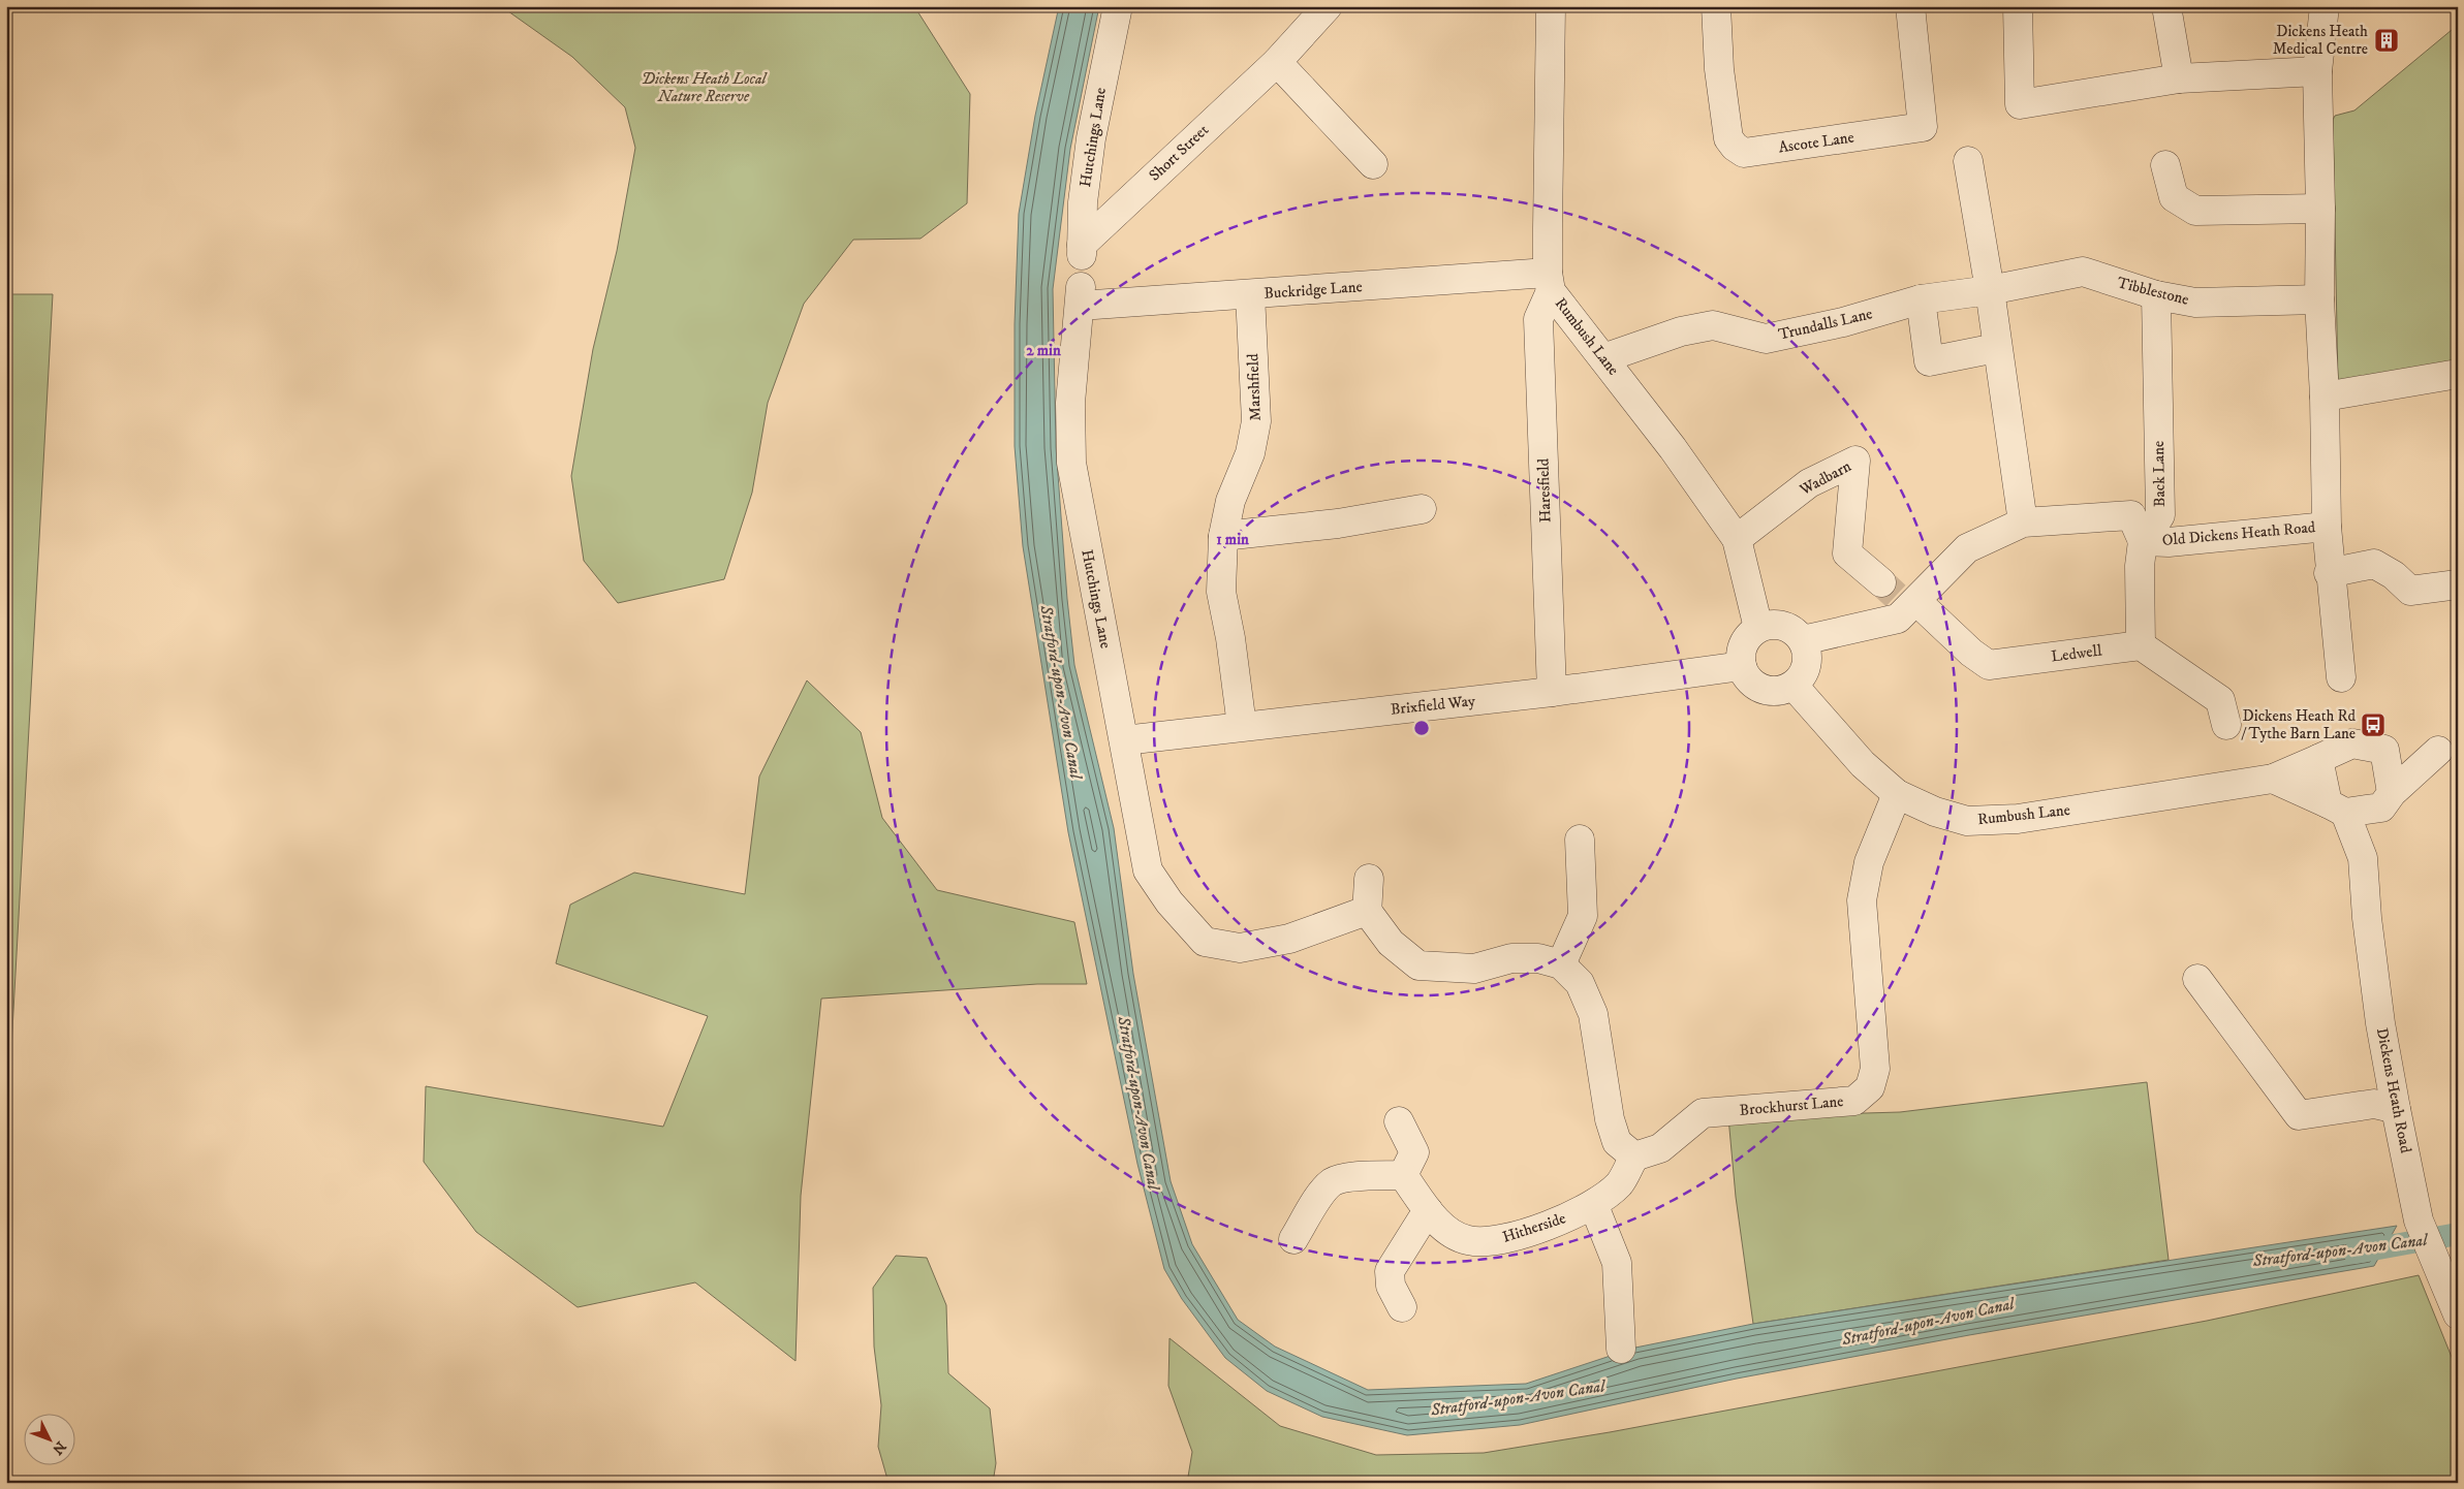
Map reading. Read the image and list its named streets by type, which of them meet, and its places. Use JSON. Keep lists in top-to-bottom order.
{
  "streets": {
    "street": [
      "Hutchings Lane",
      "Ascote Lane",
      "Short Street",
      "Buckridge Lane",
      "Tibblestone",
      "Trundalls Lane",
      "Rumbush Lane",
      "Marshfield",
      "Back Lane",
      "Wadbarn",
      "Haresfield",
      "Old Dickens Heath Road",
      "Ledwell",
      "Brixfield Way",
      "Dickens Heath Road",
      "Brockhurst Lane",
      "Hitherside"
    ]
  },
  "crossings": [
    ["Hutchings Lane", "Short Street"],
    ["Hutchings Lane", "Buckridge Lane"],
    ["Hutchings Lane", "Brixfield Way"],
    ["Short Street", "Buckridge Lane"],
    ["Buckridge Lane", "Rumbush Lane"],
    ["Buckridge Lane", "Marshfield"],
    ["Buckridge Lane", "Haresfield"],
    ["Tibblestone", "Trundalls Lane"],
    ["Tibblestone", "Back Lane"],
    ["Tibblestone", "Old Dickens Heath Road"],
    ["Trundalls Lane", "Rumbush Lane"],
    ["Rumbush Lane", "Wadbarn"],
    ["Rumbush Lane", "Haresfield"],
    ["Rumbush Lane", "Old Dickens Heath Road"],
    ["Rumbush Lane", "Brixfield Way"],
    ["Rumbush Lane", "Dickens Heath Road"],
    ["Rumbush Lane", "Brockhurst Lane"],
    ["Marshfield", "Brixfield Way"],
    ["Back Lane", "Old Dickens Heath Road"],
    ["Back Lane", "Ledwell"],
    ["Wadbarn", "Old Dickens Heath Road"],
    ["Wadbarn", "Ledwell"],
    ["Haresfield", "Brixfield Way"],
    ["Old Dickens Heath Road", "Ledwell"],
    ["Old Dickens Heath Road", "Brixfield Way"],
    ["Brockhurst Lane", "Hitherside"]
  ],
  "water": ["Stratford-upon-Avon Canal"],
  "parks": ["Dickens Heath Local Nature Reserve"],
  "places": {
    "building": ["Dickens Heath Medical Centre"],
    "bus stop": ["Dickens Heath Rd / Tythe Barn Lane"]
  },
  "north": "bottom right",
  "rings": ["2 min", "1 min"]
}
